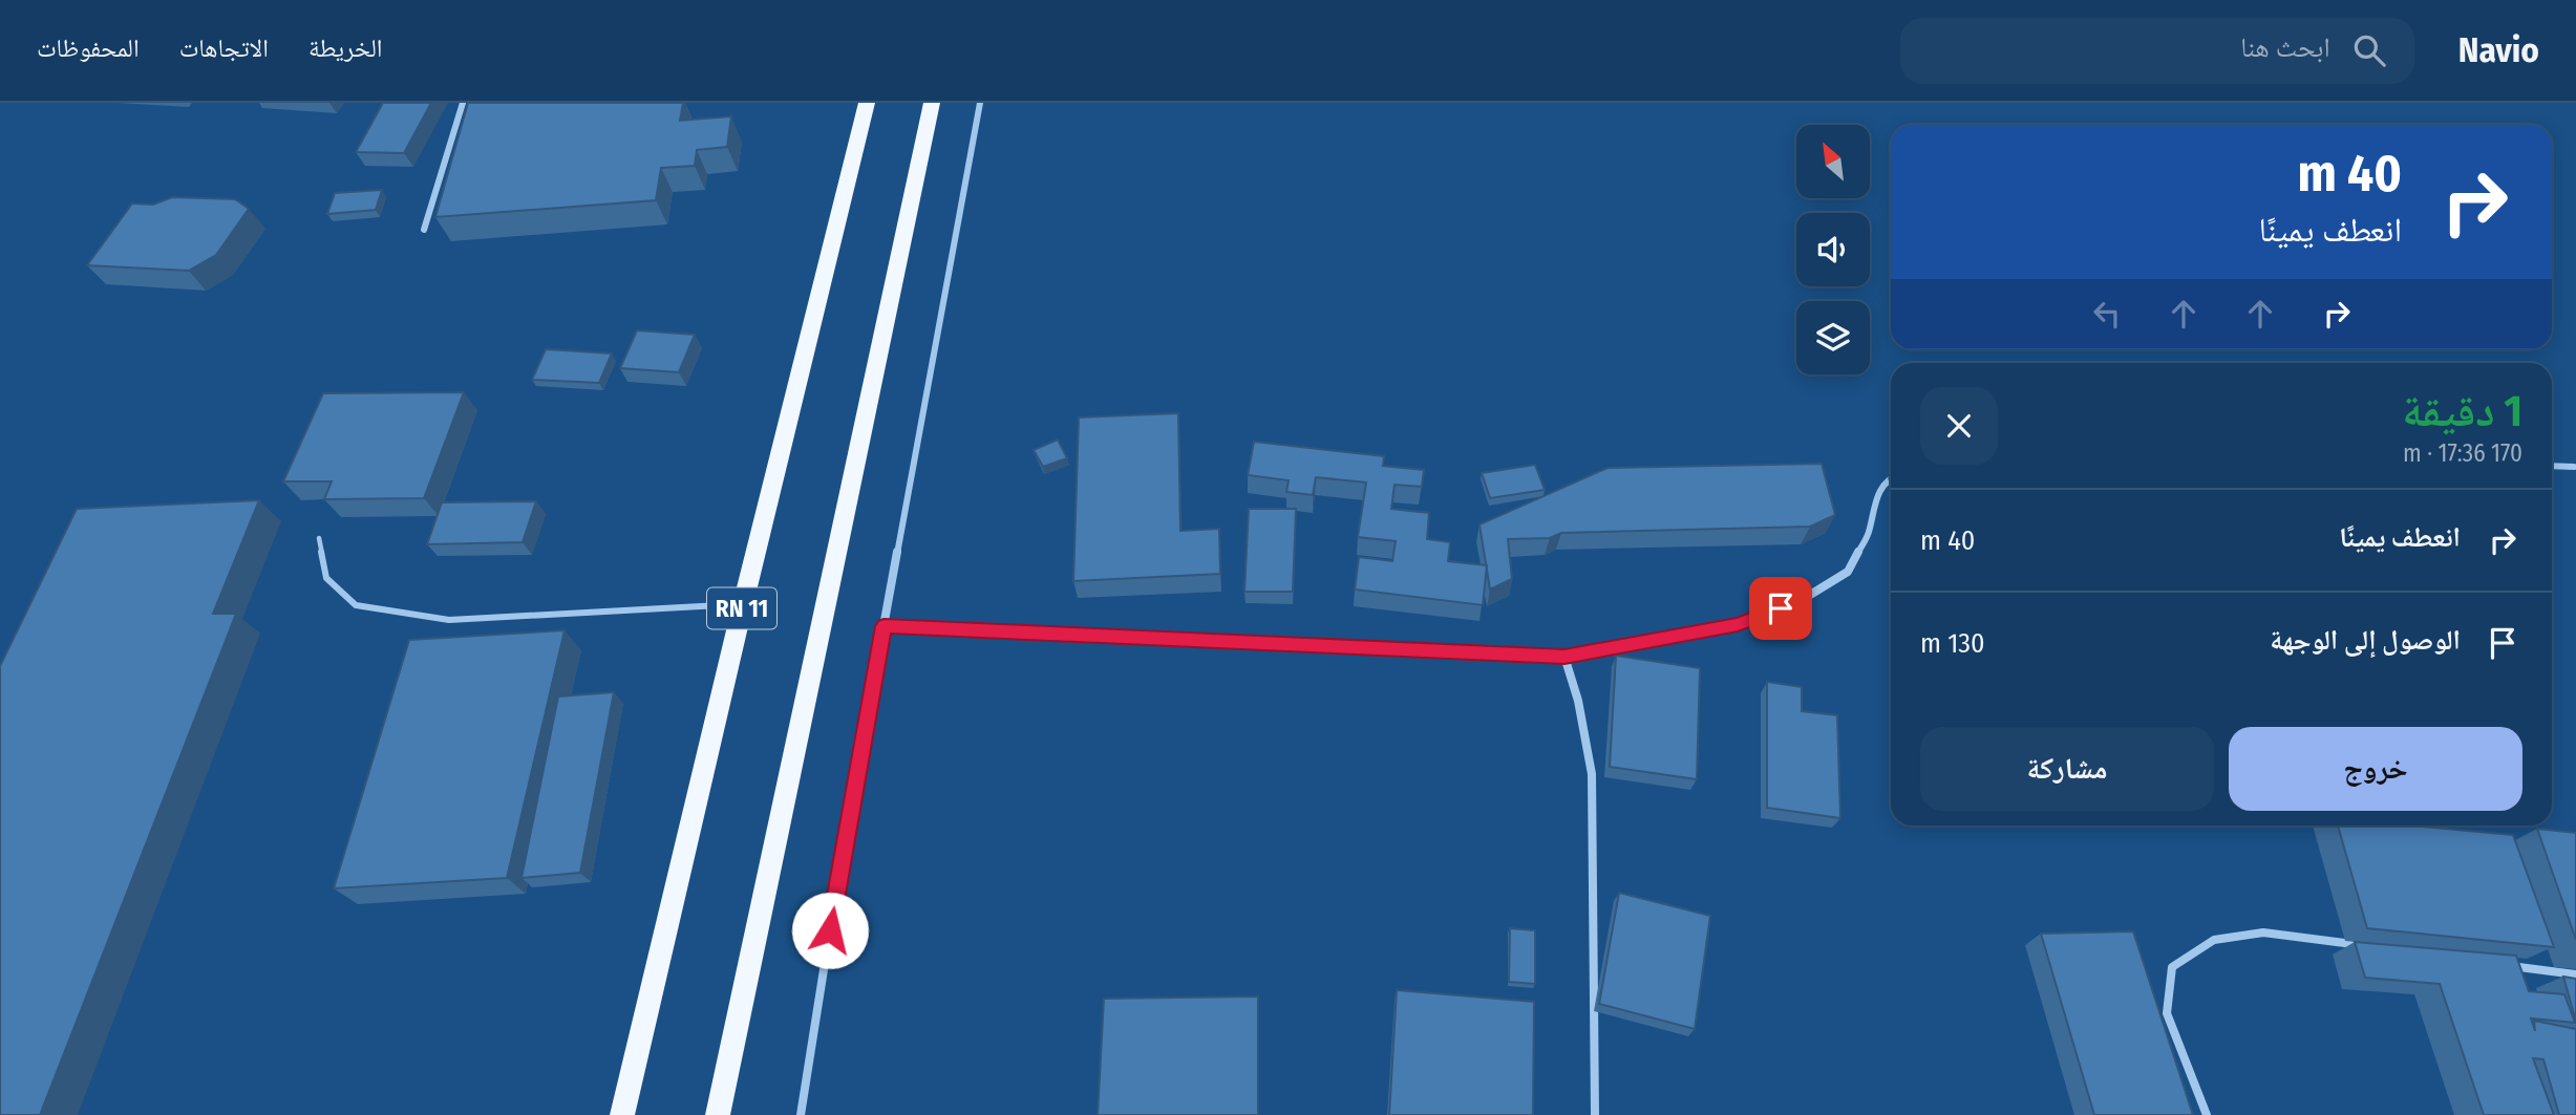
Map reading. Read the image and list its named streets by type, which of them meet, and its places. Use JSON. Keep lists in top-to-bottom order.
{
  "streets": {
    "highway": ["RN 11"]
  },
  "north": "top left",
  "page": {
    "header": "Navio",
    "search": "ابحث هنا",
    "nav": ["الخريطة", "الاتجاهات", "المحفوظات"],
    "turn": ["40 m", "انعطف يمينًا"],
    "heading": ["1 دقيقة", "170 m · 17:36"],
    "list": [
      {
        "name": "انعطف يمينًا",
        "value": "40 m"
      },
      {
        "name": "الوصول إلى الوجهة",
        "value": "130 m"
      }
    ],
    "buttons": ["خروج", "مشاركة"]
  }
}
